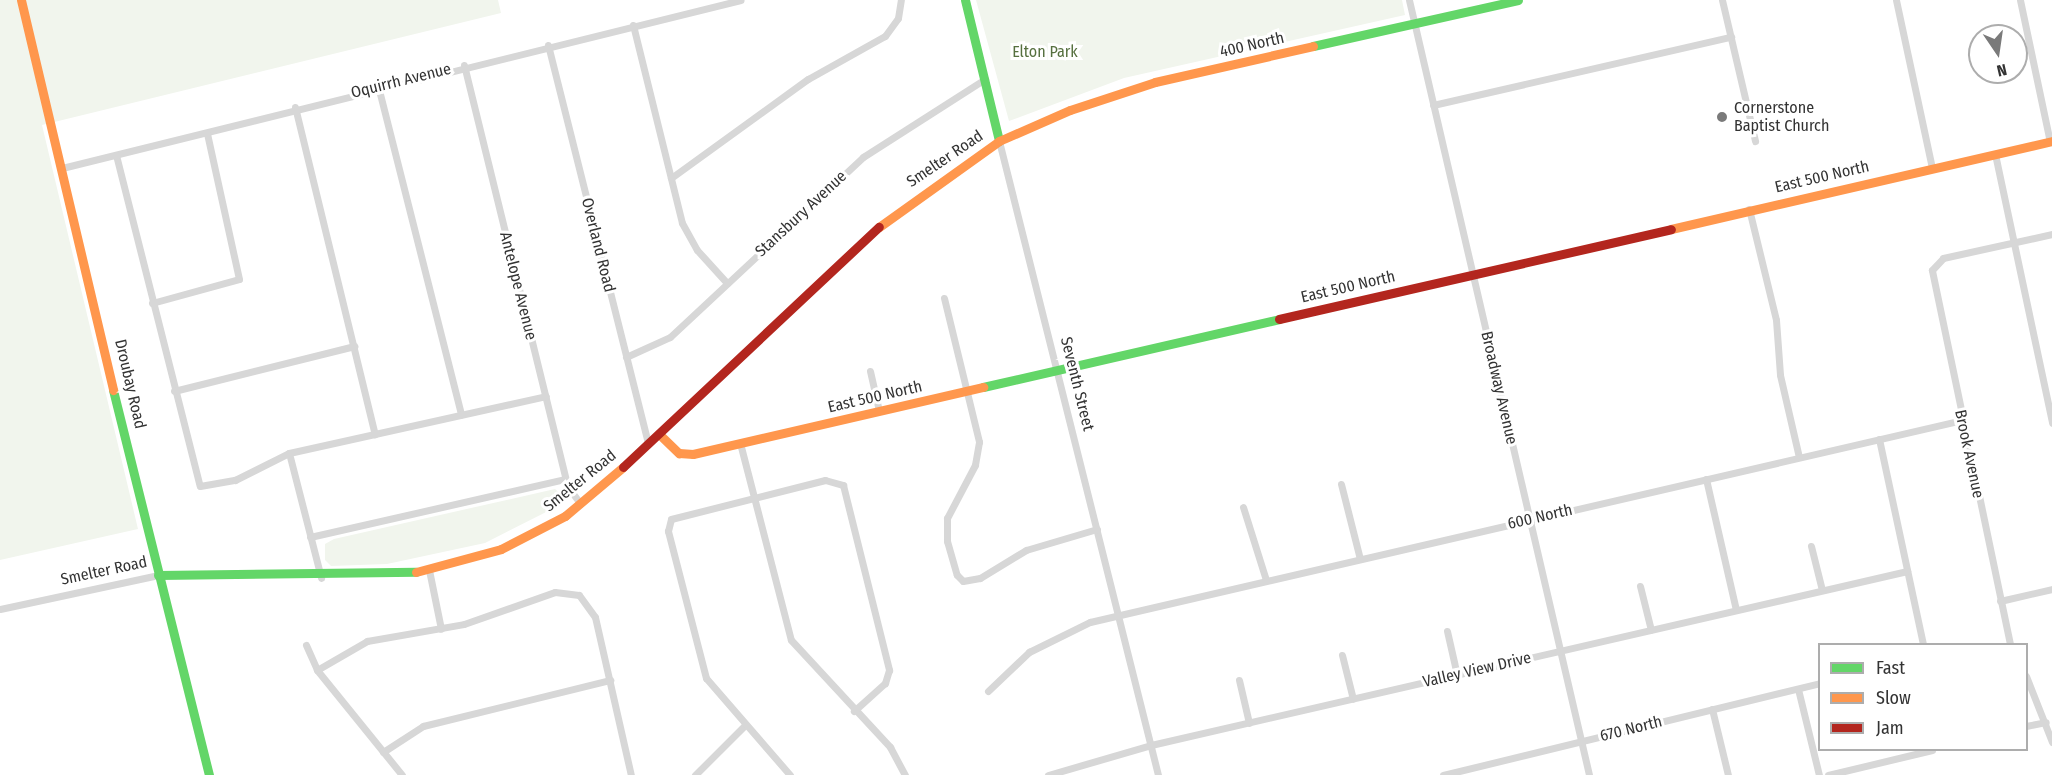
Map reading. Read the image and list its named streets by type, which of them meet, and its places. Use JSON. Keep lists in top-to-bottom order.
{
  "streets": {
    "street": [
      "400 North",
      "Oquirrh Avenue",
      "Smelter Road",
      "East 500 North",
      "Stansbury Avenue",
      "Overland Road",
      "Antelope Avenue",
      "Droubay Road",
      "Seventh Street",
      "Broadway Avenue",
      "Brook Avenue",
      "600 North",
      "Valley View Drive",
      "670 North"
    ]
  },
  "crossings": [
    ["400 North", "Smelter Road"],
    ["400 North", "Seventh Street"],
    ["400 North", "Broadway Avenue"],
    ["Oquirrh Avenue", "Overland Road"],
    ["Oquirrh Avenue", "Antelope Avenue"],
    ["Oquirrh Avenue", "Droubay Road"],
    ["Smelter Road", "East 500 North"],
    ["Smelter Road", "Overland Road"],
    ["Smelter Road", "Antelope Avenue"],
    ["Smelter Road", "Droubay Road"],
    ["Smelter Road", "Seventh Street"],
    ["East 500 North", "Seventh Street"],
    ["East 500 North", "Broadway Avenue"],
    ["Stansbury Avenue", "Overland Road"],
    ["Stansbury Avenue", "Seventh Street"],
    ["Seventh Street", "600 North"],
    ["Seventh Street", "Valley View Drive"],
    ["Broadway Avenue", "600 North"],
    ["Broadway Avenue", "Valley View Drive"],
    ["Broadway Avenue", "670 North"],
    ["Brook Avenue", "600 North"]
  ],
  "parks": ["Elton Park"],
  "places": ["Cornerstone Baptist Church"],
  "legend": ["Fast", "Slow", "Jam"],
  "north": "bottom"
}
